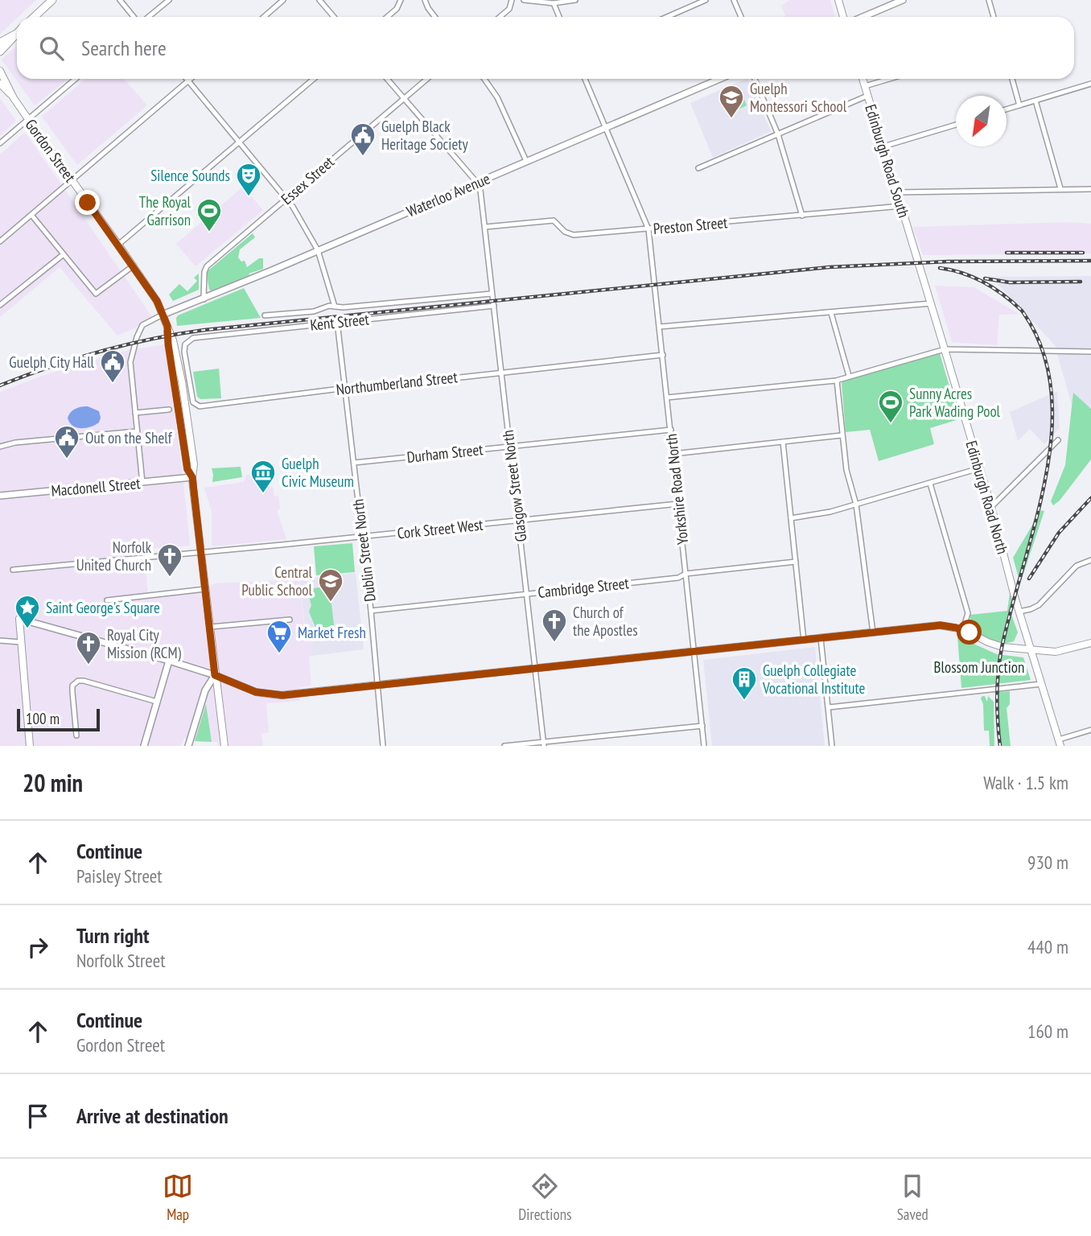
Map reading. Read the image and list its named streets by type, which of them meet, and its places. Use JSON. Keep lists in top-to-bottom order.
{
  "streets": {
    "main road": ["Gordon Street", "Edinburgh Road South", "Edinburgh Road North"],
    "street": [
      "Essex Street",
      "Waterloo Avenue",
      "Preston Street",
      "Kent Street",
      "Northumberland Street",
      "Durham Street",
      "Glasgow Street North",
      "Macdonell Street",
      "Yorkshire Road North",
      "Cork Street West",
      "Dublin Street North",
      "Cambridge Street"
    ]
  },
  "crossings": [
    ["Gordon Street", "Waterloo Avenue"],
    ["Gordon Street", "Macdonell Street"],
    ["Gordon Street", "Cork Street West"],
    ["Edinburgh Road South", "Preston Street"],
    ["Edinburgh Road South", "Edinburgh Road North"],
    ["Essex Street", "Waterloo Avenue"],
    ["Waterloo Avenue", "Glasgow Street North"],
    ["Waterloo Avenue", "Yorkshire Road North"],
    ["Preston Street", "Glasgow Street North"],
    ["Preston Street", "Yorkshire Road North"],
    ["Kent Street", "Northumberland Street"],
    ["Kent Street", "Glasgow Street North"],
    ["Kent Street", "Dublin Street North"],
    ["Northumberland Street", "Glasgow Street North"],
    ["Northumberland Street", "Yorkshire Road North"],
    ["Northumberland Street", "Dublin Street North"],
    ["Durham Street", "Glasgow Street North"],
    ["Durham Street", "Yorkshire Road North"],
    ["Durham Street", "Dublin Street North"],
    ["Glasgow Street North", "Cork Street West"],
    ["Glasgow Street North", "Cambridge Street"],
    ["Yorkshire Road North", "Cork Street West"],
    ["Yorkshire Road North", "Cambridge Street"],
    ["Cork Street West", "Dublin Street North"],
    ["Dublin Street North", "Cambridge Street"]
  ],
  "parks": ["Blossom Junction"],
  "places": {
    "school or university": ["Guelph Montessori School", "Central Public School"],
    "public building": ["Guelph Black Heritage Society", "Guelph City Hall", "Out on the Shelf"],
    "theatre": ["Silence Sounds"],
    "sports": ["The Royal Garrison", "Sunny Acres Park Wading Pool"],
    "museum": ["Guelph Civic Museum"],
    "church": ["Norfolk United Church", "Church of the Apostles", "Royal City Mission (RCM)"],
    "place": ["Saint George's Square"],
    "supermarket": ["Market Fresh"],
    "building": ["Guelph Collegiate Vocational Institute"]
  },
  "scale_bar": "100 m",
  "north": "bottom left",
  "page": {
    "search": "Search here",
    "scale": "100 m",
    "heading": ["20 min", "Walk · 1.5 km"],
    "list": [
      ["Continue", "Paisley Street", "930 m"],
      ["Turn right", "Norfolk Street", "440 m"],
      ["Continue", "Gordon Street", "160 m"],
      "Arrive at destination"
    ],
    "nav": ["Map", "Directions", "Saved"]
  }
}
